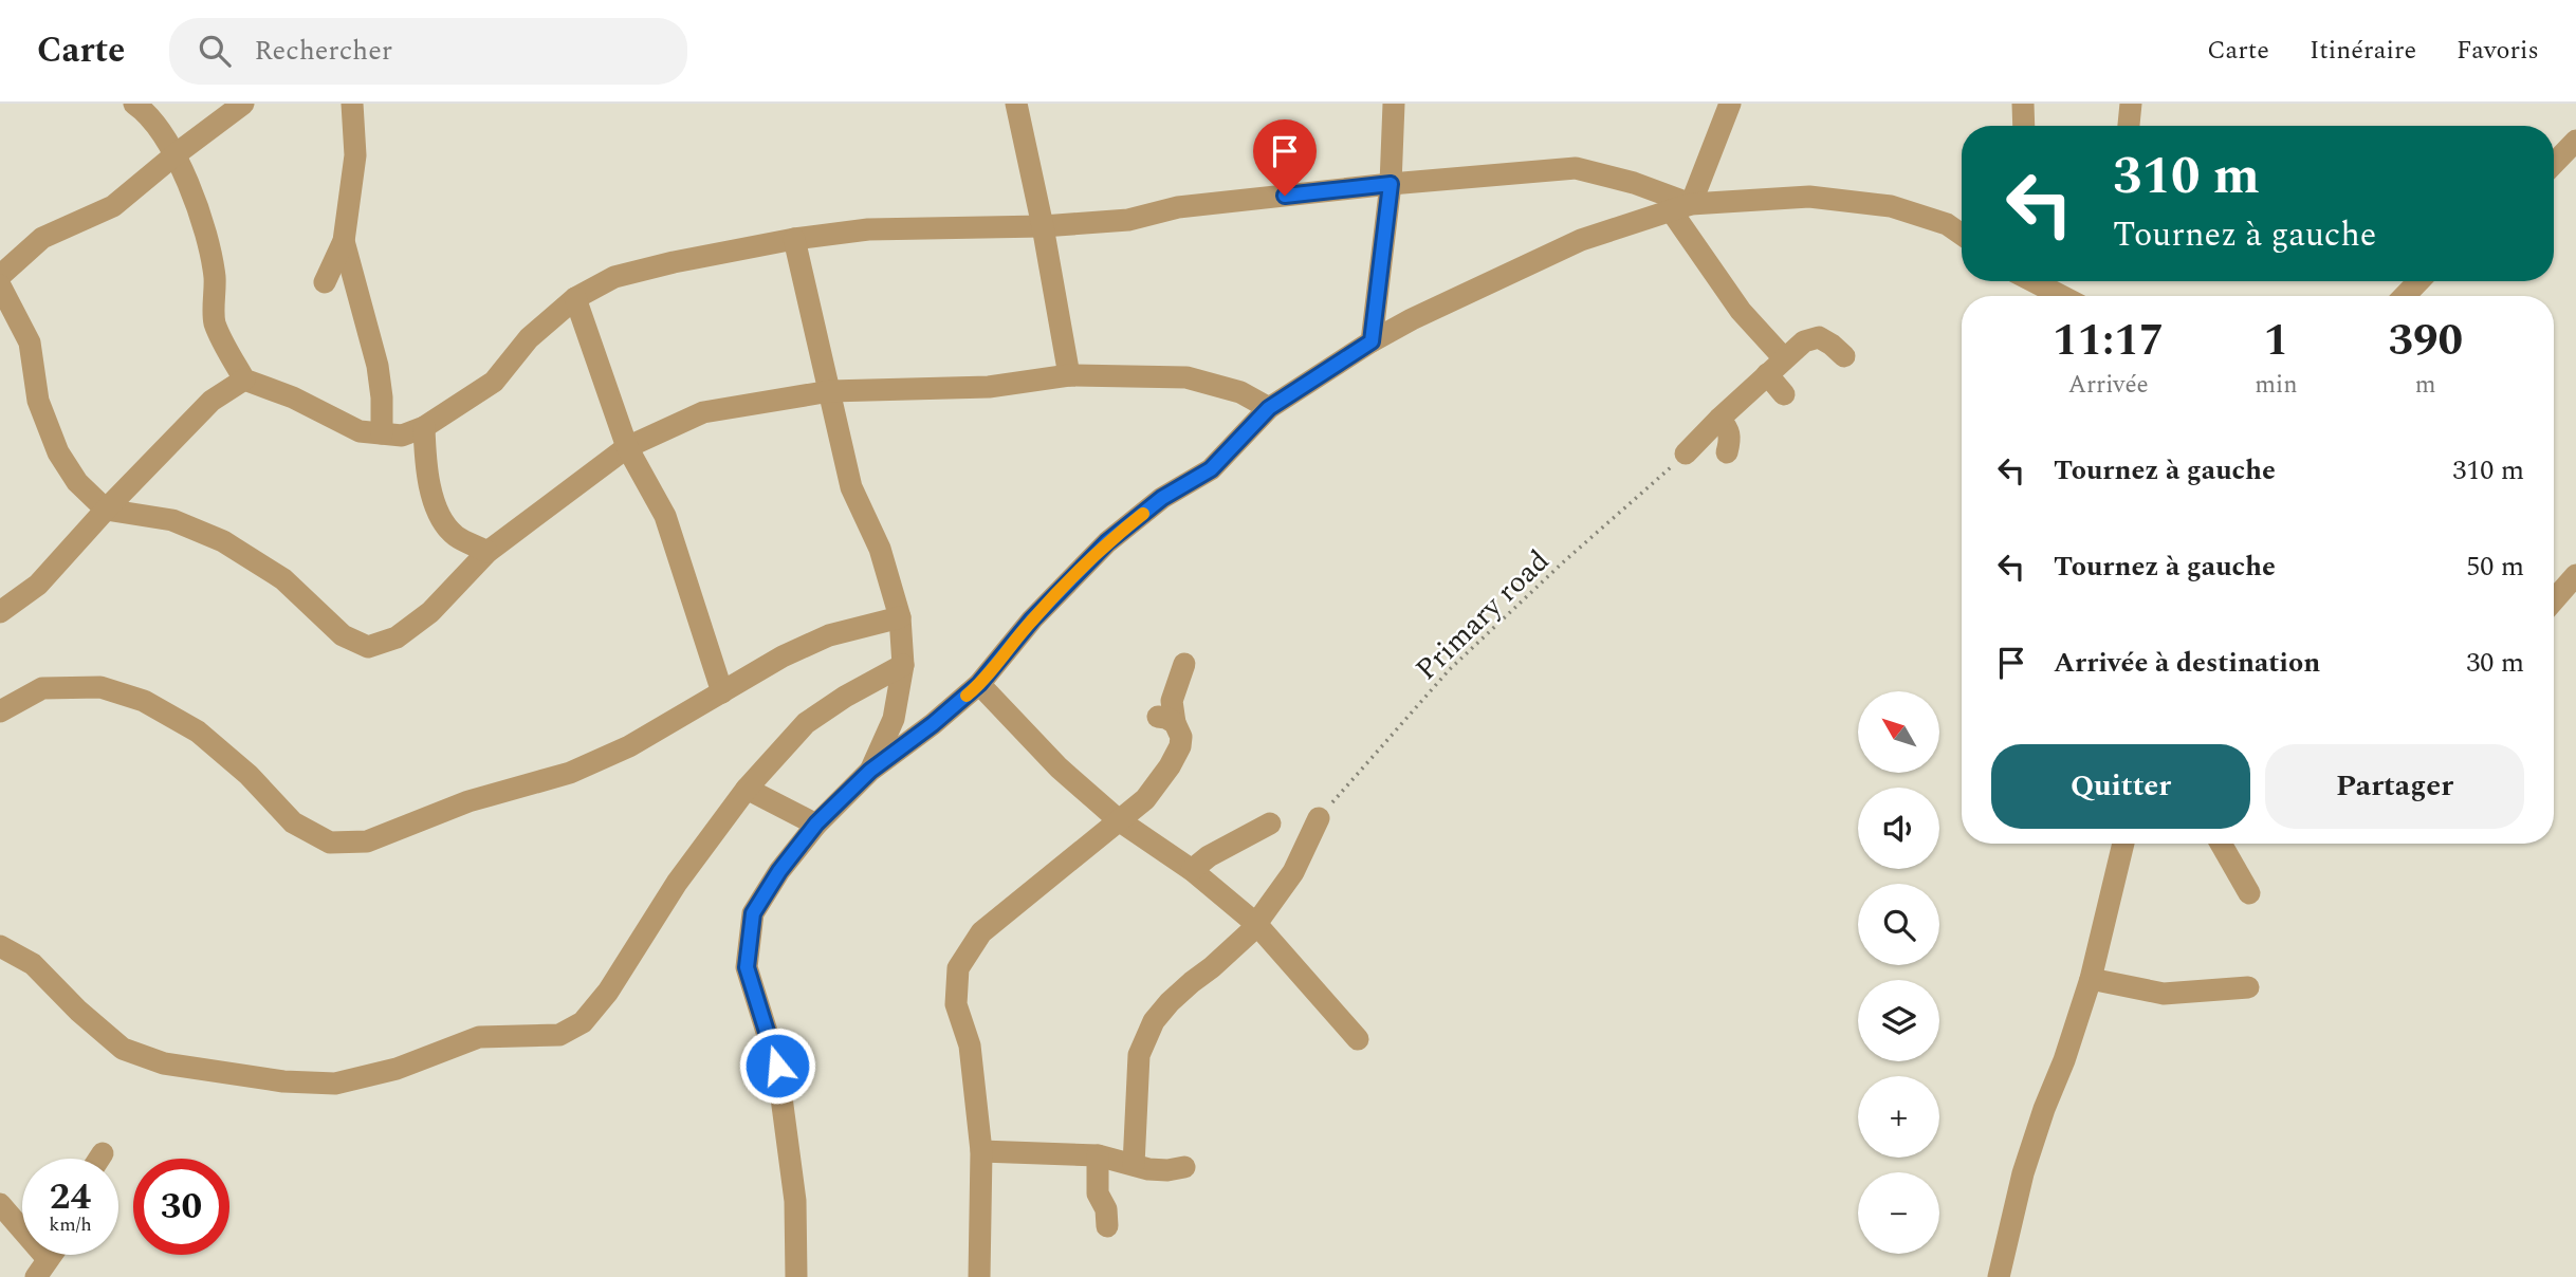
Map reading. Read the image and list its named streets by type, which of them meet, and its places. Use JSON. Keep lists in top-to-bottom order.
{
  "streets": {
    "path": ["Primary road"]
  },
  "north": "top left",
  "page": {
    "header": "Carte",
    "search": "Rechercher",
    "nav": ["Carte", "Itinéraire", "Favoris"],
    "turn": ["310 m", "Tournez à gauche"],
    "eta": [
      "11:17",
      "Arrivée",
      "1",
      "min",
      "390",
      "m"
    ],
    "list": [
      {
        "name": "Tournez à gauche",
        "value": "310 m"
      },
      {
        "name": "Tournez à gauche",
        "value": "50 m"
      },
      {
        "name": "Arrivée à destination",
        "value": "30 m"
      }
    ],
    "map_buttons": ["+", "−"],
    "buttons": ["Quitter", "Partager"],
    "speed": "24 km/h",
    "limit": "30"
  }
}
